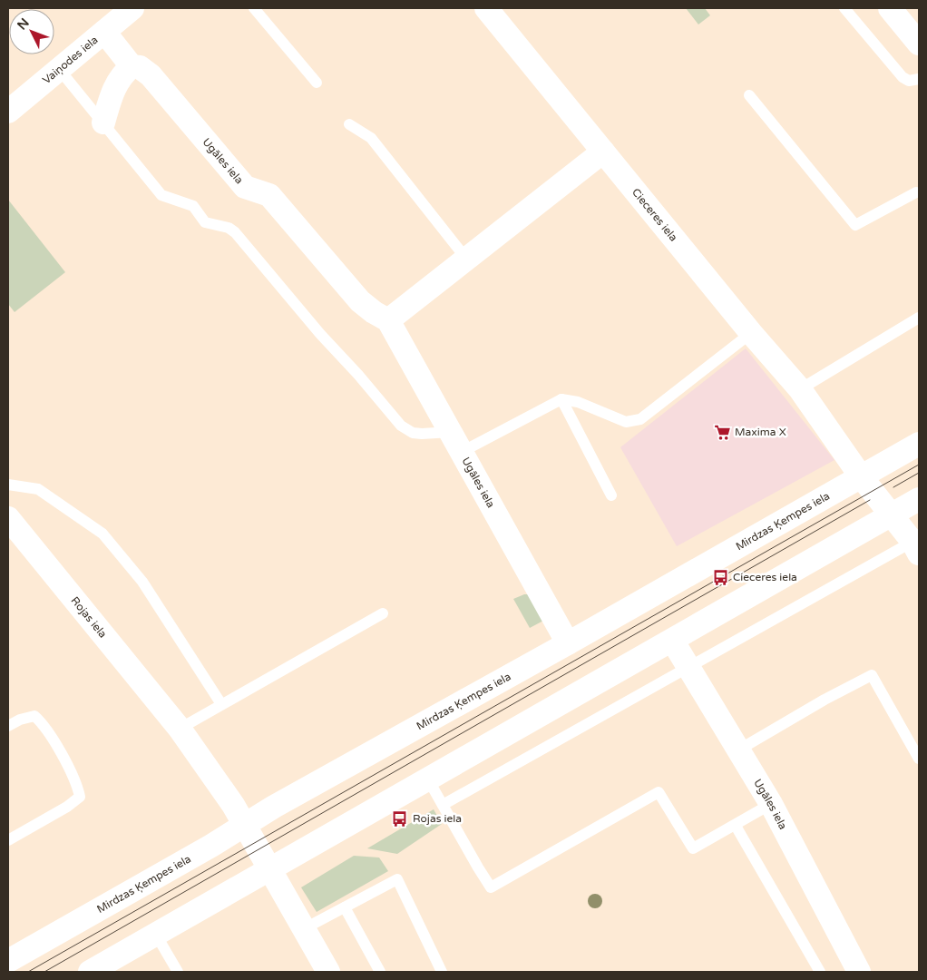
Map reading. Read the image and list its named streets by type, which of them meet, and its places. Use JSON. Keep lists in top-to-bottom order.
{
  "streets": {
    "street": [
      "Vaiņodes iela",
      "Ugāles iela",
      "Cieceres iela",
      "Mirdzas Ķempes iela",
      "Rojas iela"
    ]
  },
  "crossings": [
    ["Vaiņodes iela", "Ugāles iela"],
    ["Ugāles iela", "Mirdzas Ķempes iela"],
    ["Cieceres iela", "Mirdzas Ķempes iela"],
    ["Mirdzas Ķempes iela", "Rojas iela"]
  ],
  "places": {
    "supermarket": ["Maxima X"],
    "bus stop": ["Cieceres iela", "Rojas iela"]
  },
  "north": "top left"
}
